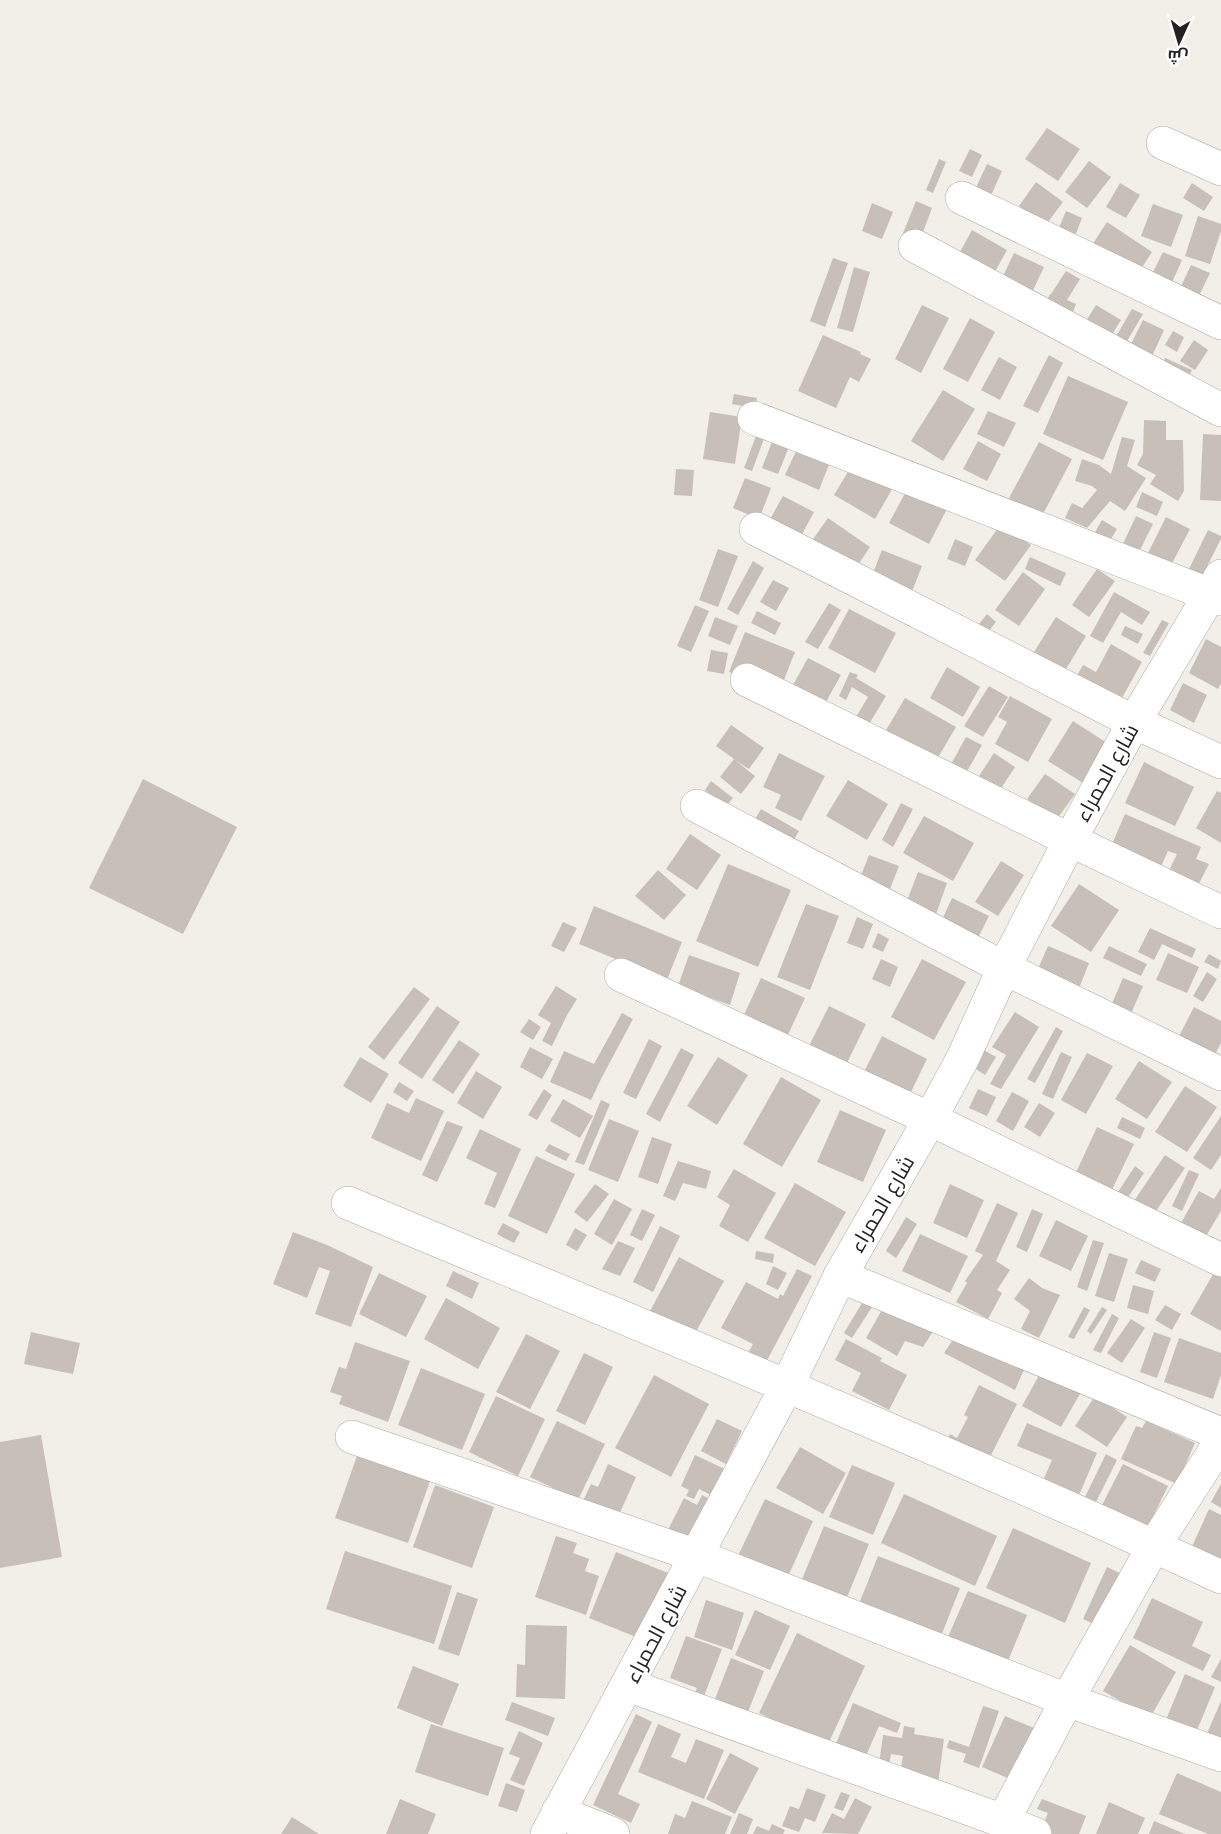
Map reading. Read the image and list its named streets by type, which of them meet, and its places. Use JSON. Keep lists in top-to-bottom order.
{
  "streets": {
    "street": ["شارع الحمراء"]
  },
  "north": "bottom"
}
